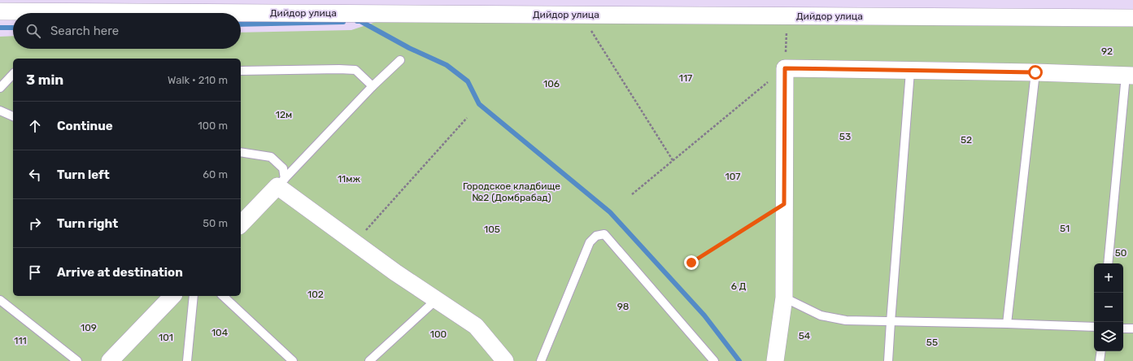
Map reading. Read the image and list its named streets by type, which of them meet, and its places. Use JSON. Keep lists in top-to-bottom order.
{
  "streets": {
    "street": ["Дийдор улица"]
  },
  "parks": [
    "92",
    "117",
    "106",
    "12м",
    "53",
    "52",
    "107",
    "11мж",
    "Городское кладбище №2 (Домбрабад)",
    "51",
    "105",
    "50",
    "6 Д",
    "102",
    "98",
    "109",
    "104",
    "100",
    "54",
    "101",
    "111",
    "55"
  ],
  "page": {
    "search": "Search here",
    "heading": ["3 min", "Walk · 210 m"],
    "list": [
      ["Continue", "100 m"],
      ["Turn left", "60 m"],
      ["Turn right", "50 m"],
      "Arrive at destination"
    ],
    "map_buttons": ["+", "−"]
  }
}
